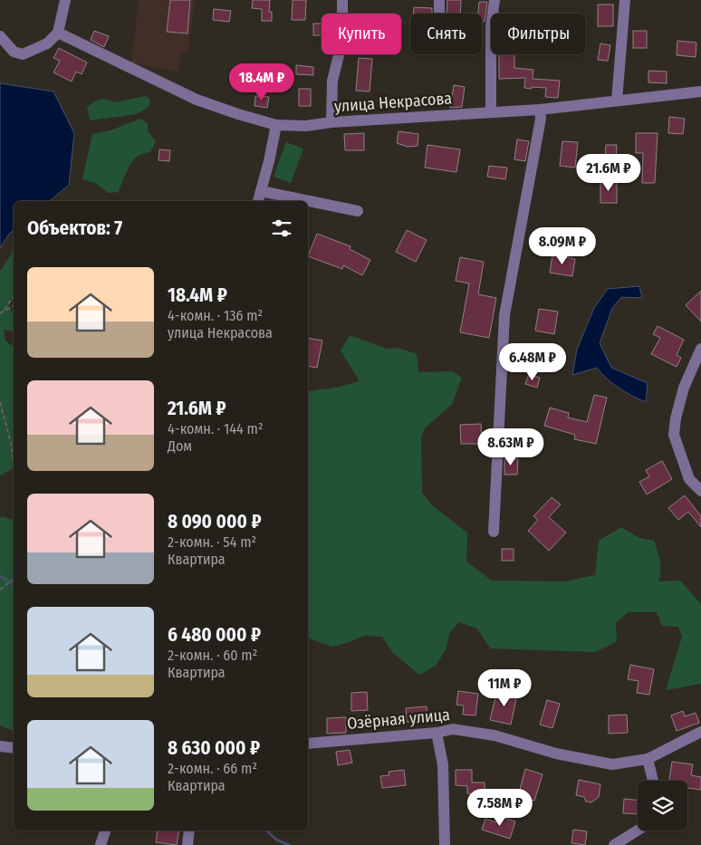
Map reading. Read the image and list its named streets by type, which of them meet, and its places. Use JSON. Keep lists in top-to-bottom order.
{
  "streets": {
    "street": ["улица Некрасова", "Озёрная улица"]
  },
  "page": {
    "chip": ["Купить", "Снять", "Фильтры"],
    "price": [
      "18.4M ₽",
      "21.6M ₽",
      "8.09M ₽",
      "6.48M ₽",
      "8.63M ₽",
      "11M ₽",
      "7.58M ₽"
    ],
    "heading": "Объектов: 7",
    "list": [
      {
        "name": "18.4M ₽",
        "note": "4-комн. · 136 m² · улица Некрасова"
      },
      {
        "name": "21.6M ₽",
        "note": "4-комн. · 144 m² · Дом"
      },
      {
        "name": "8 090 000 ₽",
        "note": "2-комн. · 54 m² · Квартира"
      },
      {
        "name": "6 480 000 ₽",
        "note": "2-комн. · 60 m² · Квартира"
      },
      {
        "name": "8 630 000 ₽",
        "note": "2-комн. · 66 m² · Квартира"
      }
    ]
  }
}
